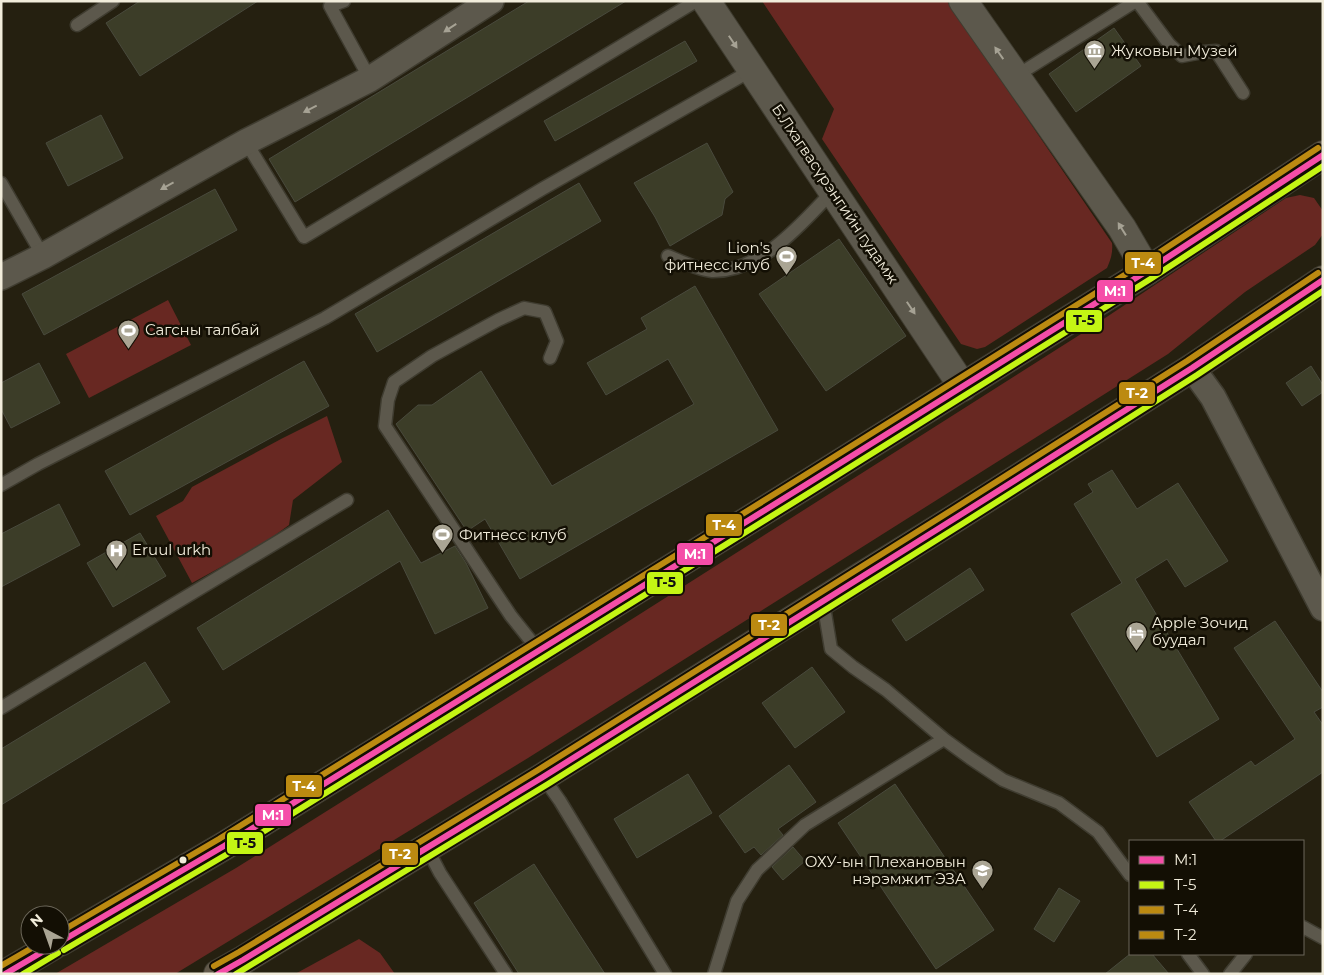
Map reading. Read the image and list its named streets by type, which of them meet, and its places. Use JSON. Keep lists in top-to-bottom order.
{
  "streets": {
    "street": ["Б.Лхагвасүрэнгийн гудамж"]
  },
  "places": {
    "museum": ["Жуковын Музей"],
    "sports": ["Lion's фитнесс клуб", "Сагсны талбай", "Фитнесс клуб"],
    "hospital": ["Eruul urkh"],
    "hotel": ["Apple Зочид буудал"],
    "school or university": ["ОХУ-ын Плехановын нэрэмжит ЭЗА"]
  },
  "lines": [
    "transit line Т-4",
    "transit line М:1",
    "transit line Т-5",
    "transit line Т-2"
  ],
  "legend": [
    "М:1",
    "Т-5",
    "Т-4",
    "Т-2"
  ],
  "north": "top left"
}
